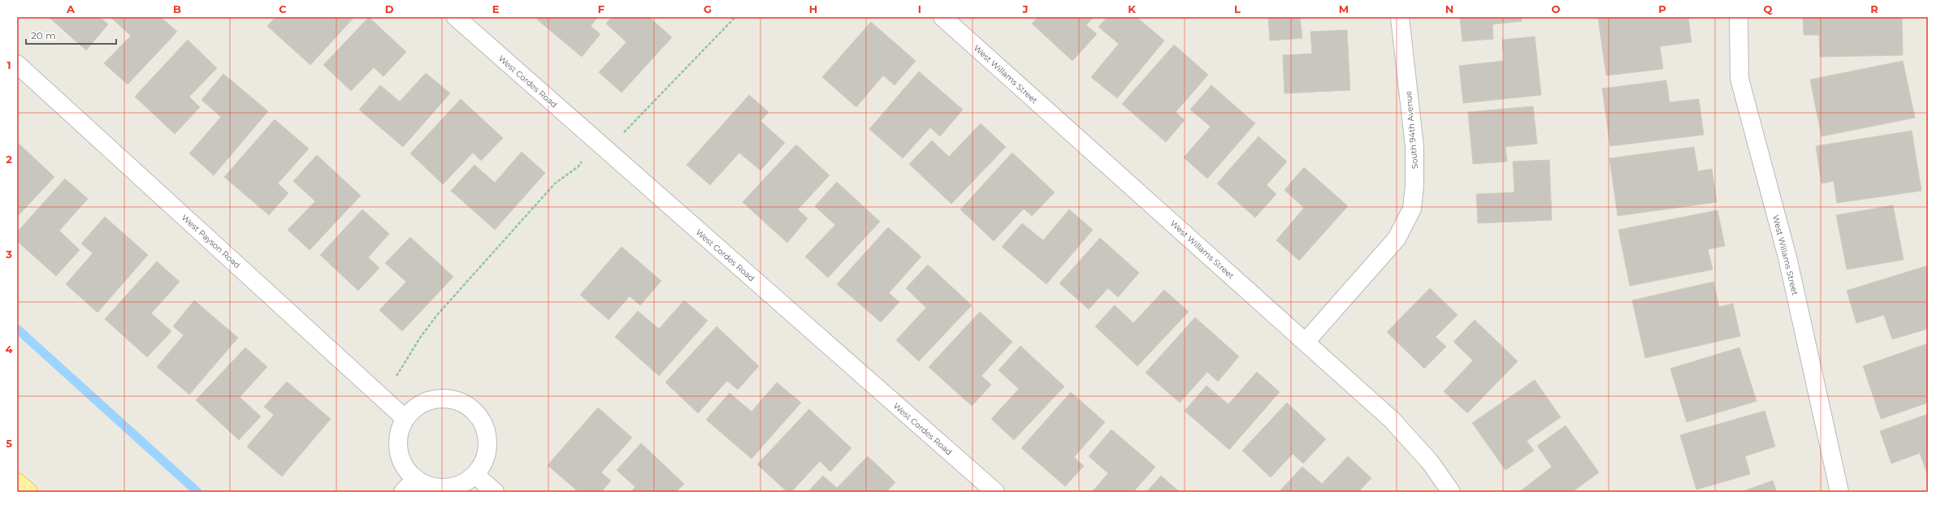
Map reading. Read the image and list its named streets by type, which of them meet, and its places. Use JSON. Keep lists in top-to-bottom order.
{
  "streets": {
    "street": [
      "West Willams Street",
      "West Cordes Road",
      "South 94th Avenue",
      "West Payson Road"
    ]
  },
  "crossings": [
    ["West Willams Street", "South 94th Avenue"]
  ],
  "scale_bar": "20 m",
  "grid": {
    "columns": [
      "A",
      "B",
      "C",
      "D",
      "E",
      "F",
      "G",
      "H",
      "I",
      "J",
      "K",
      "L",
      "M",
      "N",
      "O",
      "P",
      "Q",
      "R"
    ],
    "rows": [
      "1",
      "2",
      "3",
      "4",
      "5"
    ]
  }
}
